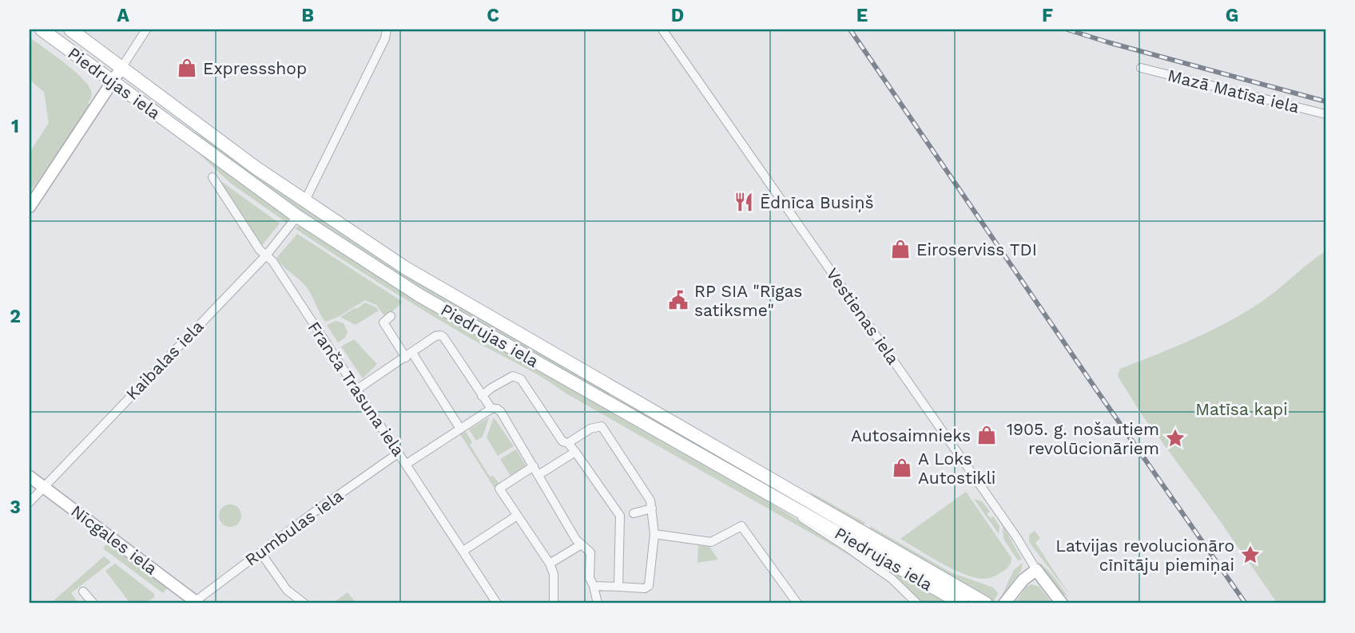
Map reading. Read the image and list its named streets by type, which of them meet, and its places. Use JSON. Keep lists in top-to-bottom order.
{
  "streets": {
    "main road": ["Piedrujas iela"],
    "street": [
      "Mazā Matīsa iela",
      "Vestienas iela",
      "Kaibalas iela",
      "Franča Trasuna iela",
      "Rumbulas iela",
      "Nīcgales iela"
    ]
  },
  "crossings": [
    ["Piedrujas iela", "Kaibalas iela"],
    ["Kaibalas iela", "Franča Trasuna iela"],
    ["Kaibalas iela", "Nīcgales iela"],
    ["Franča Trasuna iela", "Rumbulas iela"],
    ["Rumbulas iela", "Nīcgales iela"]
  ],
  "parks": ["Matīsa kapi"],
  "places": {
    "shop": [
      "Expressshop",
      "Eiroserviss TDI",
      "Autosaimnieks",
      "A Loks Autostikli"
    ],
    "restaurant": ["Ēdnīca Busiņš"],
    "public building": ["RP SIA \"Rīgas satiksme\""],
    "place": ["1905. g. nošautiem revolūcionāriem", "Latvijas revolucionāro cīnītāju piemiņai"]
  },
  "grid": {
    "columns": [
      "A",
      "B",
      "C",
      "D",
      "E",
      "F",
      "G"
    ],
    "rows": ["1", "2", "3"]
  }
}
